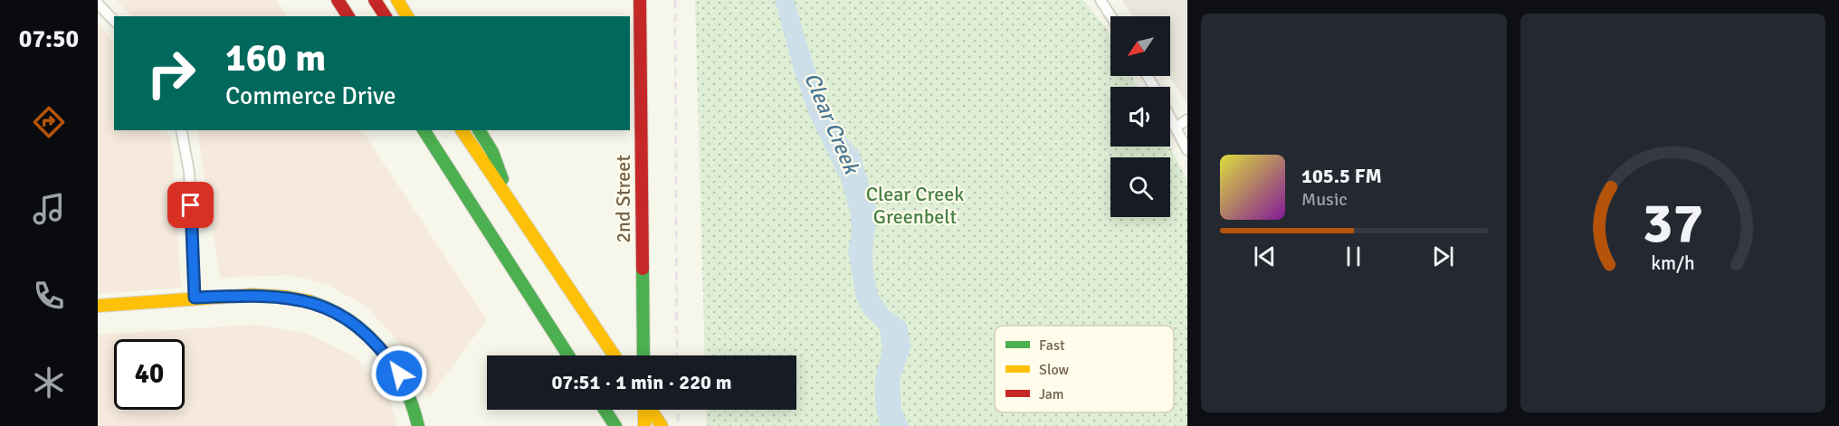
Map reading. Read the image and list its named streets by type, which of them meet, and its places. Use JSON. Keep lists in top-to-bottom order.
{
  "streets": {
    "main road": ["2nd Street"]
  },
  "water": ["Clear Creek"],
  "parks": ["Clear Creek Greenbelt"],
  "legend": ["Fast", "Slow", "Jam"],
  "north": "bottom left",
  "page": {
    "tabs": "07:50",
    "turn": ["160 m", "Commerce Drive"],
    "song": ["105.5 FM", "Music"],
    "limit": "40",
    "trip": "07:51 · 1 min · 220 m",
    "gauge": ["37", "km/h"]
  }
}
